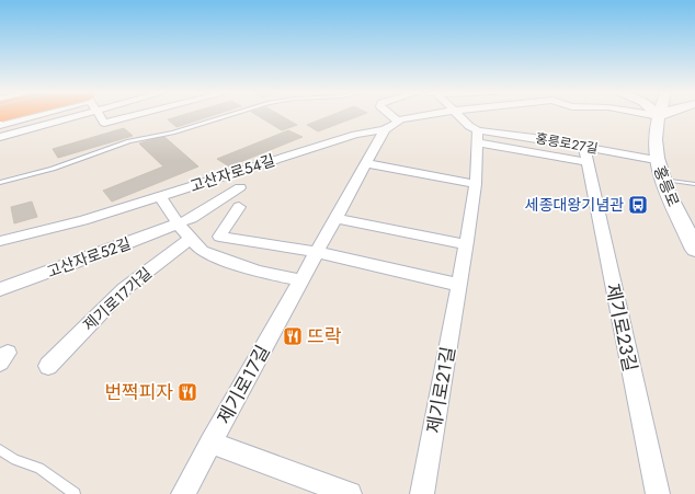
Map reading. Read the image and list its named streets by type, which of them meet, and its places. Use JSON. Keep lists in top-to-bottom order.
{
  "streets": {
    "main road": ["홍릉로"],
    "street": [
      "홍릉로27길",
      "고산자로54길",
      "고산자로52길",
      "제기로17가길",
      "제기로23길",
      "제기로17길",
      "제기로21길"
    ]
  },
  "crossings": [
    ["홍릉로27길", "홍릉로"],
    ["홍릉로27길", "제기로23길"],
    ["고산자로54길", "홍릉로"],
    ["고산자로54길", "제기로17길"]
  ],
  "places": {
    "bus stop": ["세종대왕기념관"],
    "restaurant": ["뜨락", "번쩍피자"]
  }
}
